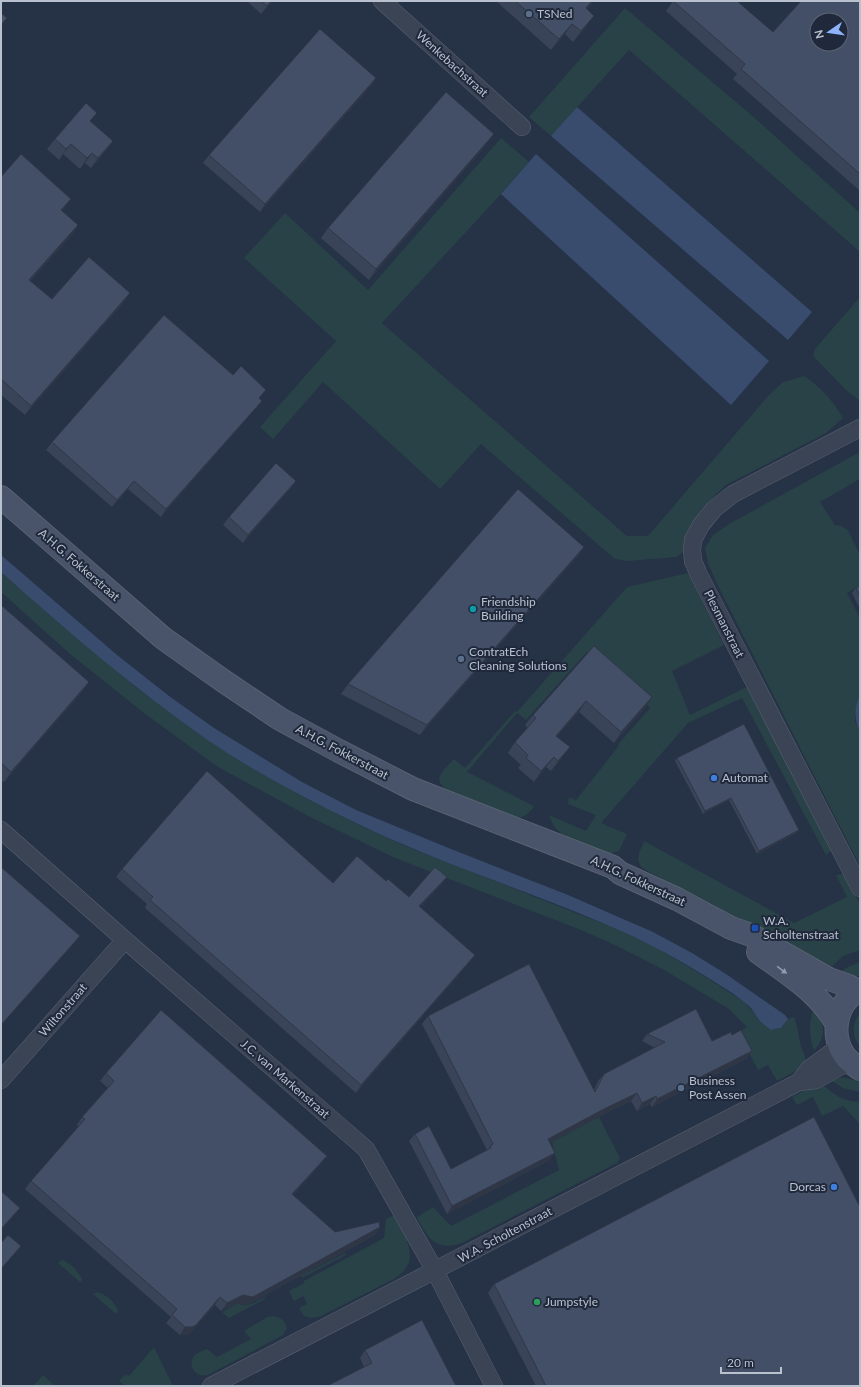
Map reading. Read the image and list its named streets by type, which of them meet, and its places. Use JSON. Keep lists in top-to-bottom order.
{
  "streets": {
    "street": [
      "Wenkebachstraat",
      "A.H.G. Fokkerstraat",
      "Plesmanstraat",
      "Wiltonstraat",
      "J.C. van Markenstraat",
      "W.A. Scholtenstraat"
    ]
  },
  "crossings": [
    ["Wiltonstraat", "J.C. van Markenstraat"],
    ["J.C. van Markenstraat", "W.A. Scholtenstraat"]
  ],
  "places": {
    "other": [
      "TSNed",
      "Friendship Building",
      "ContratEch Cleaning Solutions",
      "Automat",
      "Business Post Assen",
      "Dorcas",
      "Jumpstyle"
    ],
    "transit": ["W.A. Scholtenstraat"]
  },
  "scale_bar": "20 m",
  "north": "left"
}
